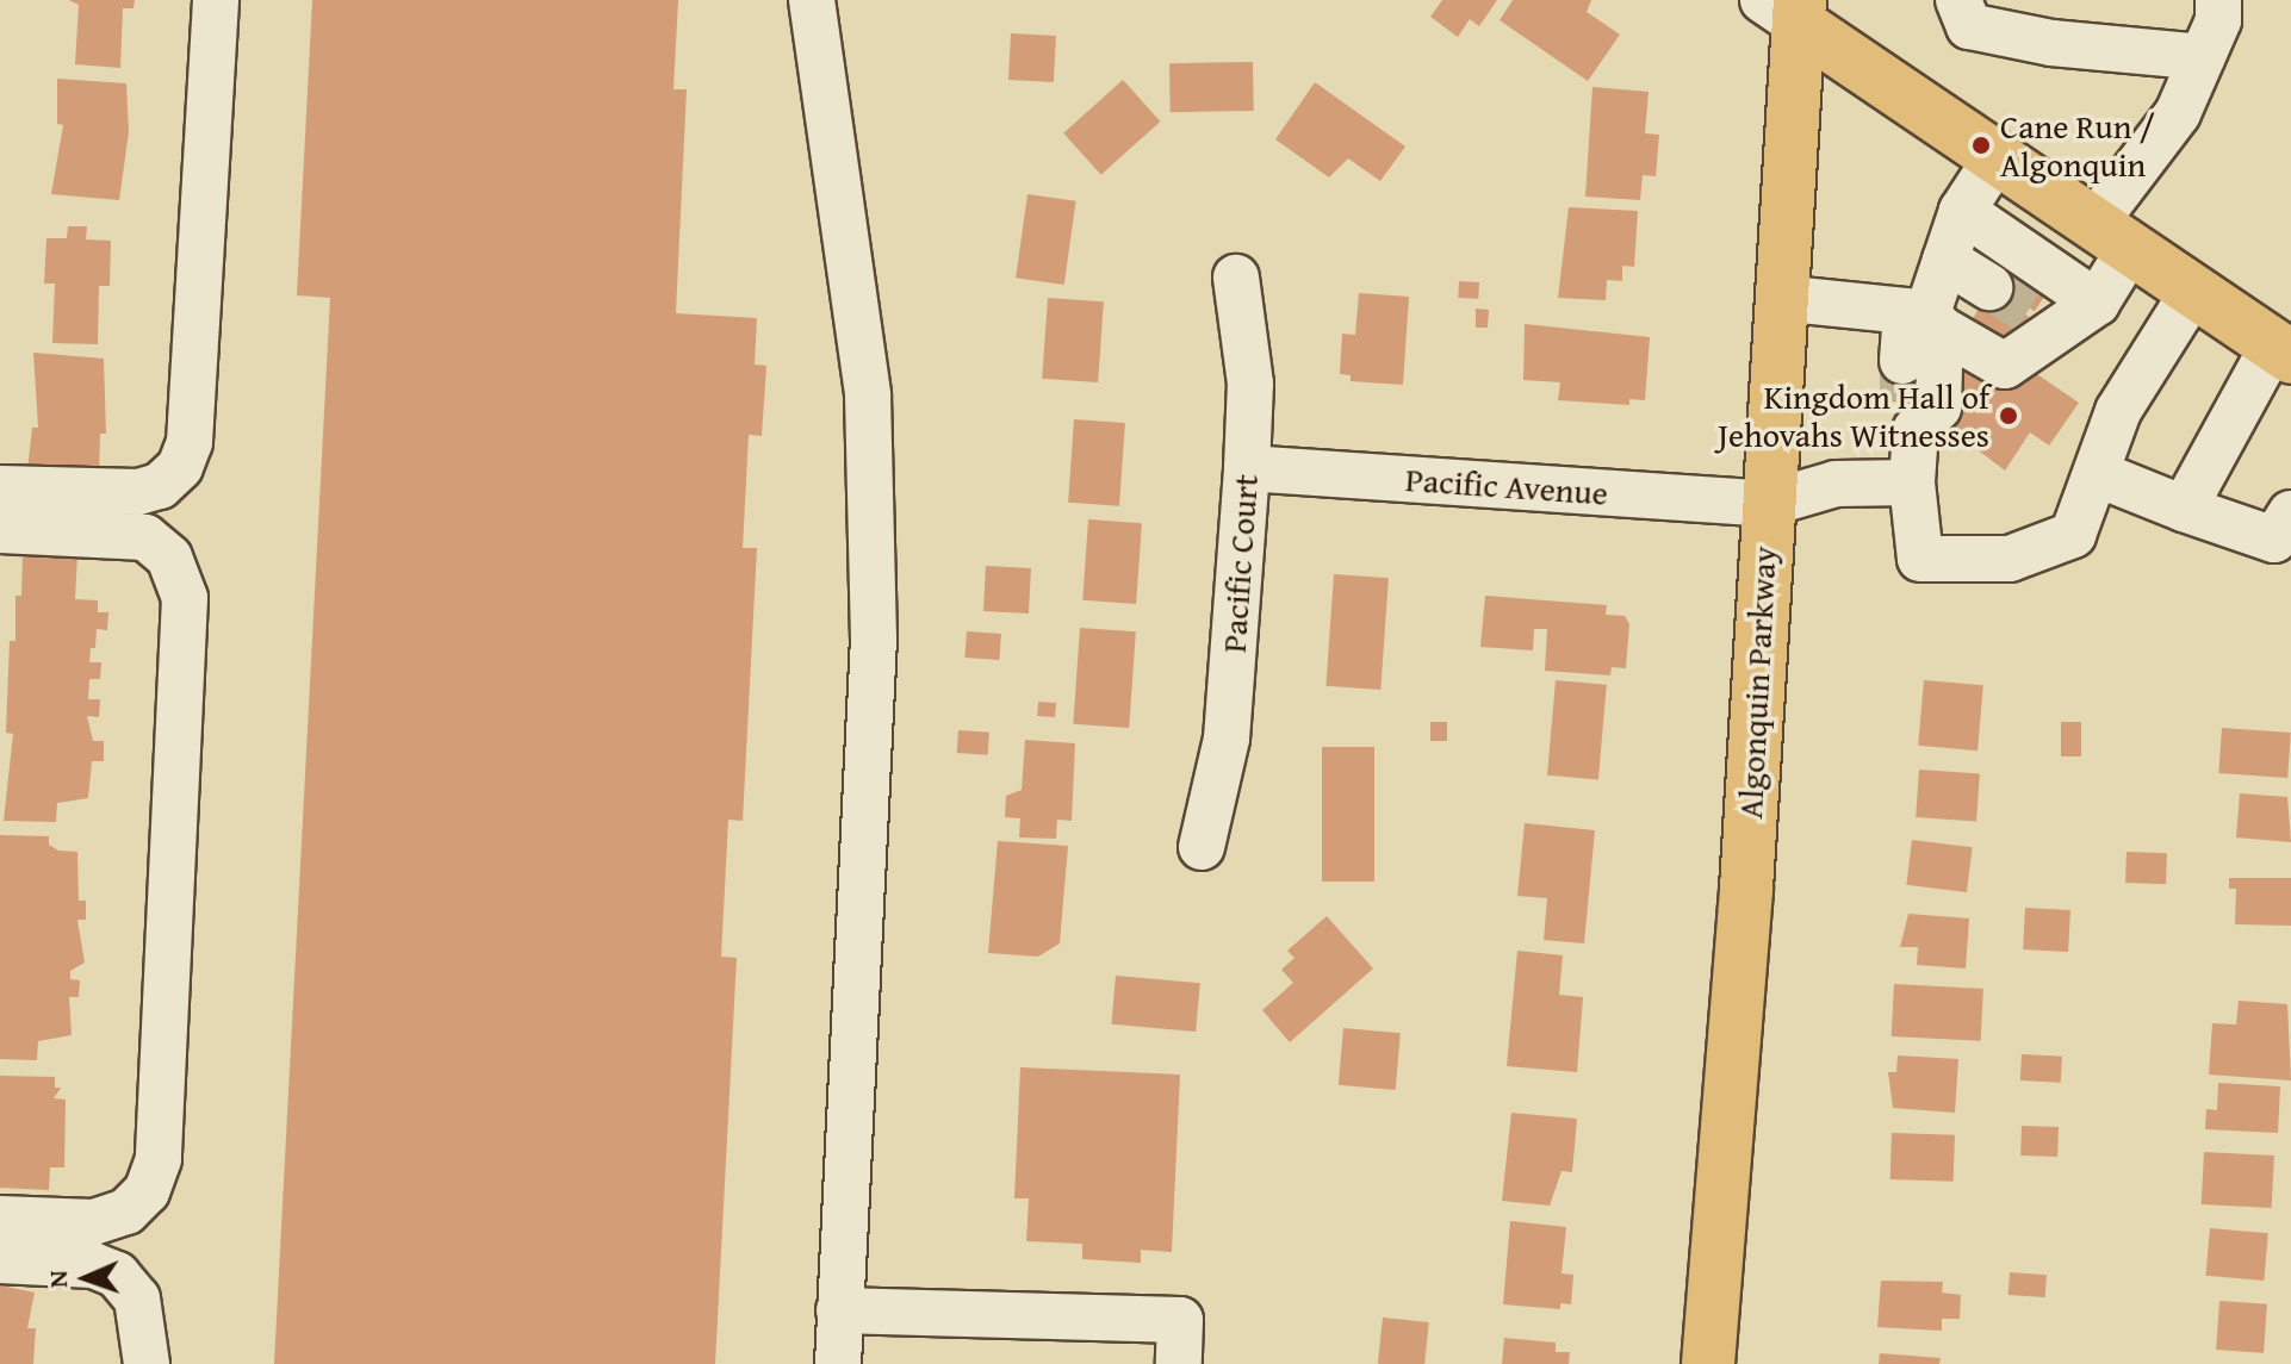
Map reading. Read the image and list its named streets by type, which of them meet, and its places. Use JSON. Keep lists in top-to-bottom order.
{
  "streets": {
    "main road": ["Algonquin Parkway"],
    "street": ["Pacific Avenue", "Pacific Court"]
  },
  "crossings": [
    ["Pacific Avenue", "Pacific Court"],
    ["Pacific Avenue", "Algonquin Parkway"]
  ],
  "places": ["Cane Run / Algonquin", "Kingdom Hall of Jehovahs Witnesses"],
  "north": "left"
}
